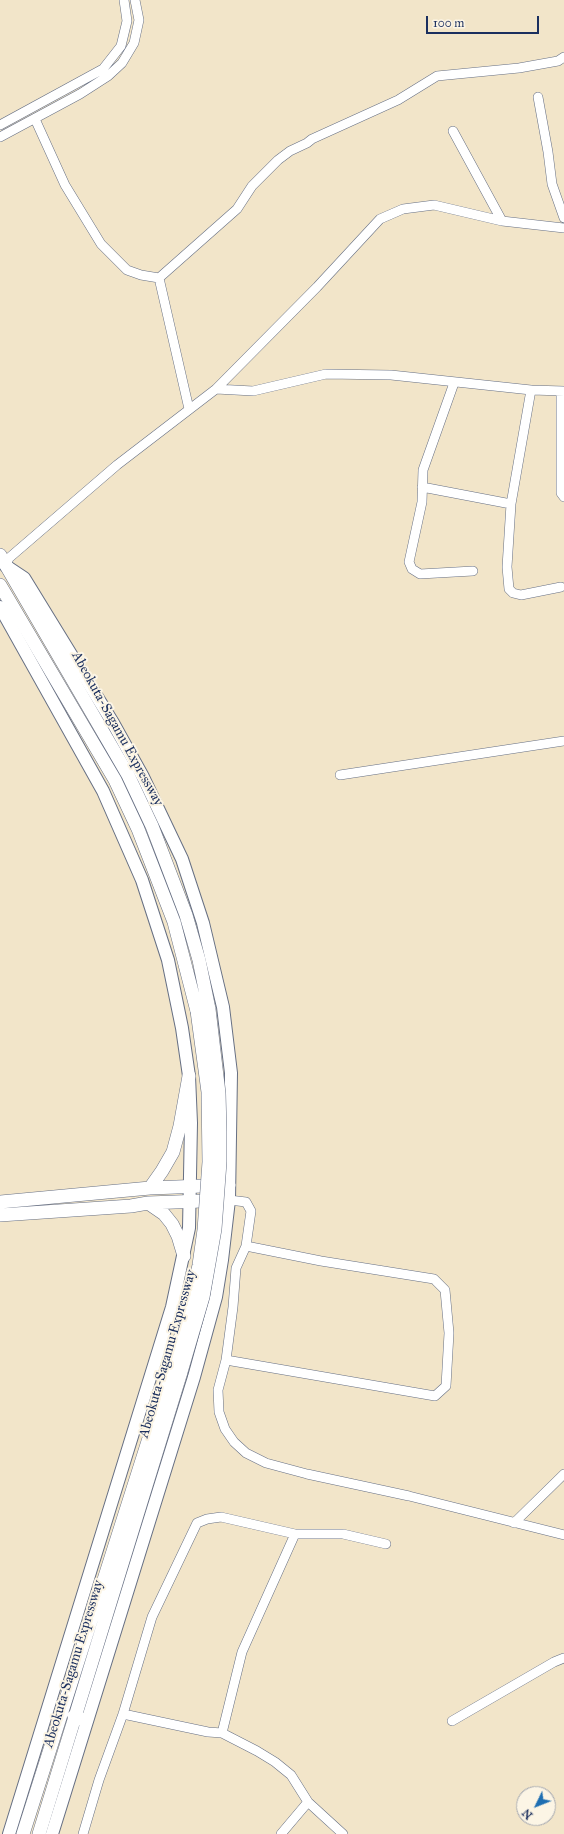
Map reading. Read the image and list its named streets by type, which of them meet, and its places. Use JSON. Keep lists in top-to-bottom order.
{
  "streets": {
    "highway": ["Abeokuta-Sagamu Expressway"]
  },
  "scale_bar": "100 m",
  "north": "bottom left"
}
